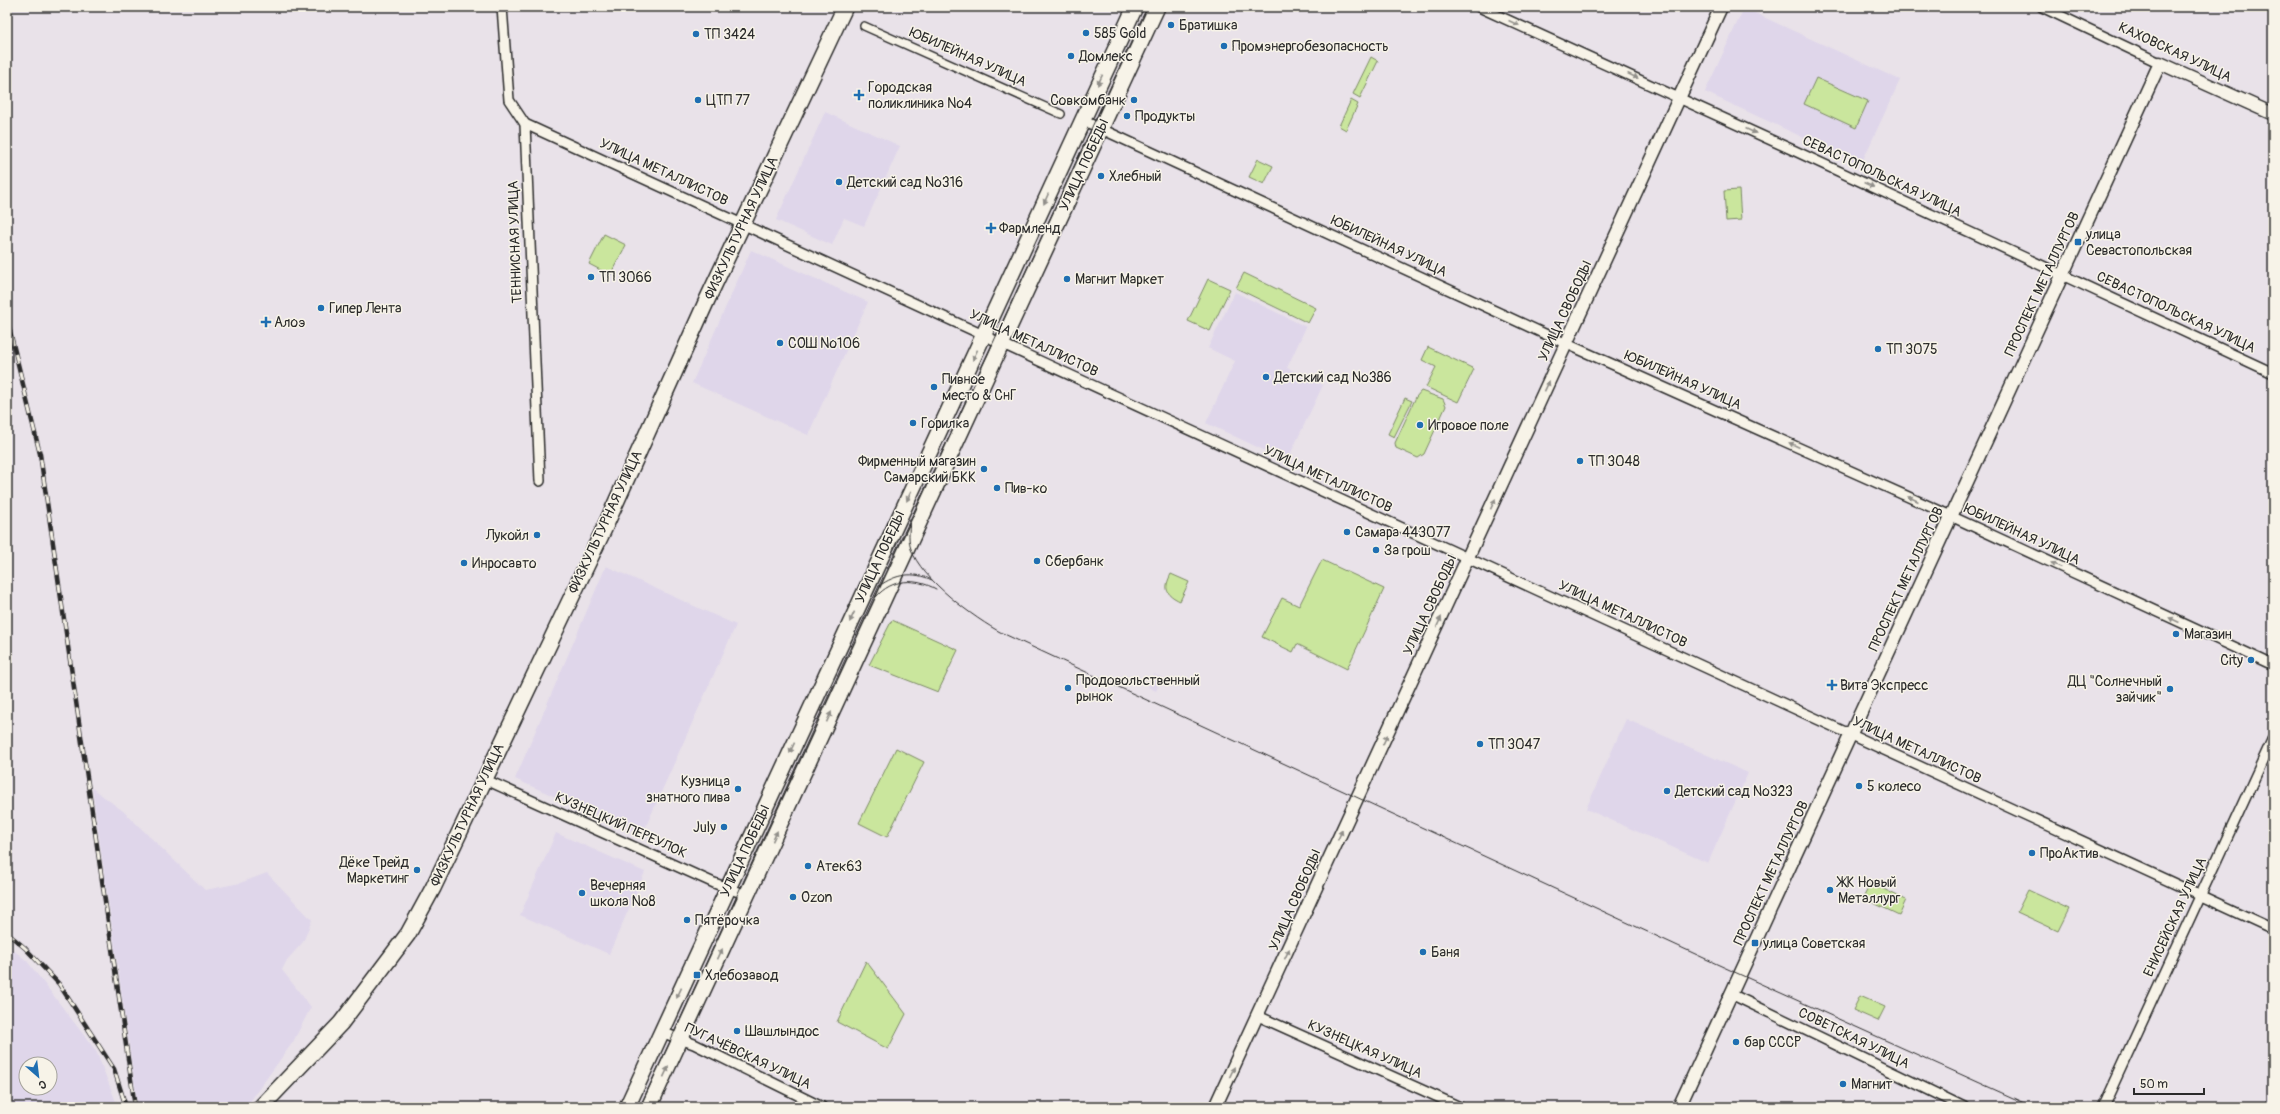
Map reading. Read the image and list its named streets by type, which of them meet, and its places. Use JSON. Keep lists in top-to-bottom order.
{
  "streets": {
    "main road": ["УЛИЦА ПОБЕДЫ", "ФИЗКУЛЬТУРНАЯ УЛИЦА"],
    "street": [
      "КАХОВСКАЯ УЛИЦА",
      "ЮБИЛЕЙНАЯ УЛИЦА",
      "УЛИЦА МЕТАЛЛИСТОВ",
      "СЕВАСТОПОЛЬСКАЯ УЛИЦА",
      "ТЕННИСНАЯ УЛИЦА",
      "ПРОСПЕКТ МЕТАЛЛУРГОВ",
      "УЛИЦА СВОБОДЫ",
      "КУЗНЕЦКИЙ ПЕРЕУЛОК",
      "ЕНИСЕЙСКАЯ УЛИЦА",
      "СОВЕТСКАЯ УЛИЦА",
      "КУЗНЕЦКАЯ УЛИЦА",
      "ПУГАЧЁВСКАЯ УЛИЦА"
    ]
  },
  "crossings": [
    ["КАХОВСКАЯ УЛИЦА", "ПРОСПЕКТ МЕТАЛЛУРГОВ"],
    ["ЮБИЛЕЙНАЯ УЛИЦА", "УЛИЦА ПОБЕДЫ"],
    ["ЮБИЛЕЙНАЯ УЛИЦА", "ПРОСПЕКТ МЕТАЛЛУРГОВ"],
    ["ЮБИЛЕЙНАЯ УЛИЦА", "УЛИЦА СВОБОДЫ"],
    ["УЛИЦА ПОБЕДЫ", "УЛИЦА МЕТАЛЛИСТОВ"],
    ["УЛИЦА ПОБЕДЫ", "КУЗНЕЦКИЙ ПЕРЕУЛОК"],
    ["УЛИЦА ПОБЕДЫ", "ПУГАЧЁВСКАЯ УЛИЦА"],
    ["УЛИЦА МЕТАЛЛИСТОВ", "ФИЗКУЛЬТУРНАЯ УЛИЦА"],
    ["УЛИЦА МЕТАЛЛИСТОВ", "ТЕННИСНАЯ УЛИЦА"],
    ["УЛИЦА МЕТАЛЛИСТОВ", "ПРОСПЕКТ МЕТАЛЛУРГОВ"],
    ["УЛИЦА МЕТАЛЛИСТОВ", "УЛИЦА СВОБОДЫ"],
    ["УЛИЦА МЕТАЛЛИСТОВ", "ЕНИСЕЙСКАЯ УЛИЦА"],
    ["СЕВАСТОПОЛЬСКАЯ УЛИЦА", "ПРОСПЕКТ МЕТАЛЛУРГОВ"],
    ["СЕВАСТОПОЛЬСКАЯ УЛИЦА", "УЛИЦА СВОБОДЫ"],
    ["ФИЗКУЛЬТУРНАЯ УЛИЦА", "КУЗНЕЦКИЙ ПЕРЕУЛОК"],
    ["ПРОСПЕКТ МЕТАЛЛУРГОВ", "СОВЕТСКАЯ УЛИЦА"],
    ["УЛИЦА СВОБОДЫ", "КУЗНЕЦКАЯ УЛИЦА"]
  ],
  "one_way": ["ЮБИЛЕЙНАЯ УЛИЦА", "СЕВАСТОПОЛЬСКАЯ УЛИЦА", "УЛИЦА СВОБОДЫ"],
  "places": {
    "other": [
      "Братишка",
      "585 Gold",
      "ТП 3424",
      "Промэнергобезопасность",
      "Домлекс",
      "ЦТП 77",
      "Совкомбанк",
      "Продукты",
      "Хлебный",
      "Детский сад №316",
      "ТП 3066",
      "Магнит Маркет",
      "Гипер Лента",
      "СОШ №106",
      "ТП 3075",
      "Детский сад №386",
      "Пивное место & СнГ",
      "Горилка",
      "Игровое поле",
      "ТП 3048",
      "Фирменный магазин Самарский БКК",
      "Пив-ко",
      "Самара 443077",
      "Лукойл",
      "За грош",
      "Сбербанк",
      "Инросавто",
      "Магазин",
      "City",
      "Продовольственный рынок",
      "ДЦ \"Солнечный зайчик\"",
      "ТП 3047",
      "5 колесо",
      "Кузница знатного пива",
      "Детский сад №323",
      "July",
      "ПроАктив",
      "Атек63",
      "Дёке Трейд Маркетинг",
      "ЖК Новый Металлург",
      "Вечерняя школа №8",
      "Ozon",
      "Пятёрочка",
      "Баня",
      "Шашлындос",
      "бар СССР",
      "Магнит"
    ],
    "health": [
      "Городская поликлиника №4",
      "Фармленд",
      "Алоэ",
      "Вита Экспресс"
    ],
    "transit": ["улица Севастопольская", "улица Советская", "Хлебозавод"]
  },
  "scale_bar": "50 m",
  "north": "bottom right"
}
